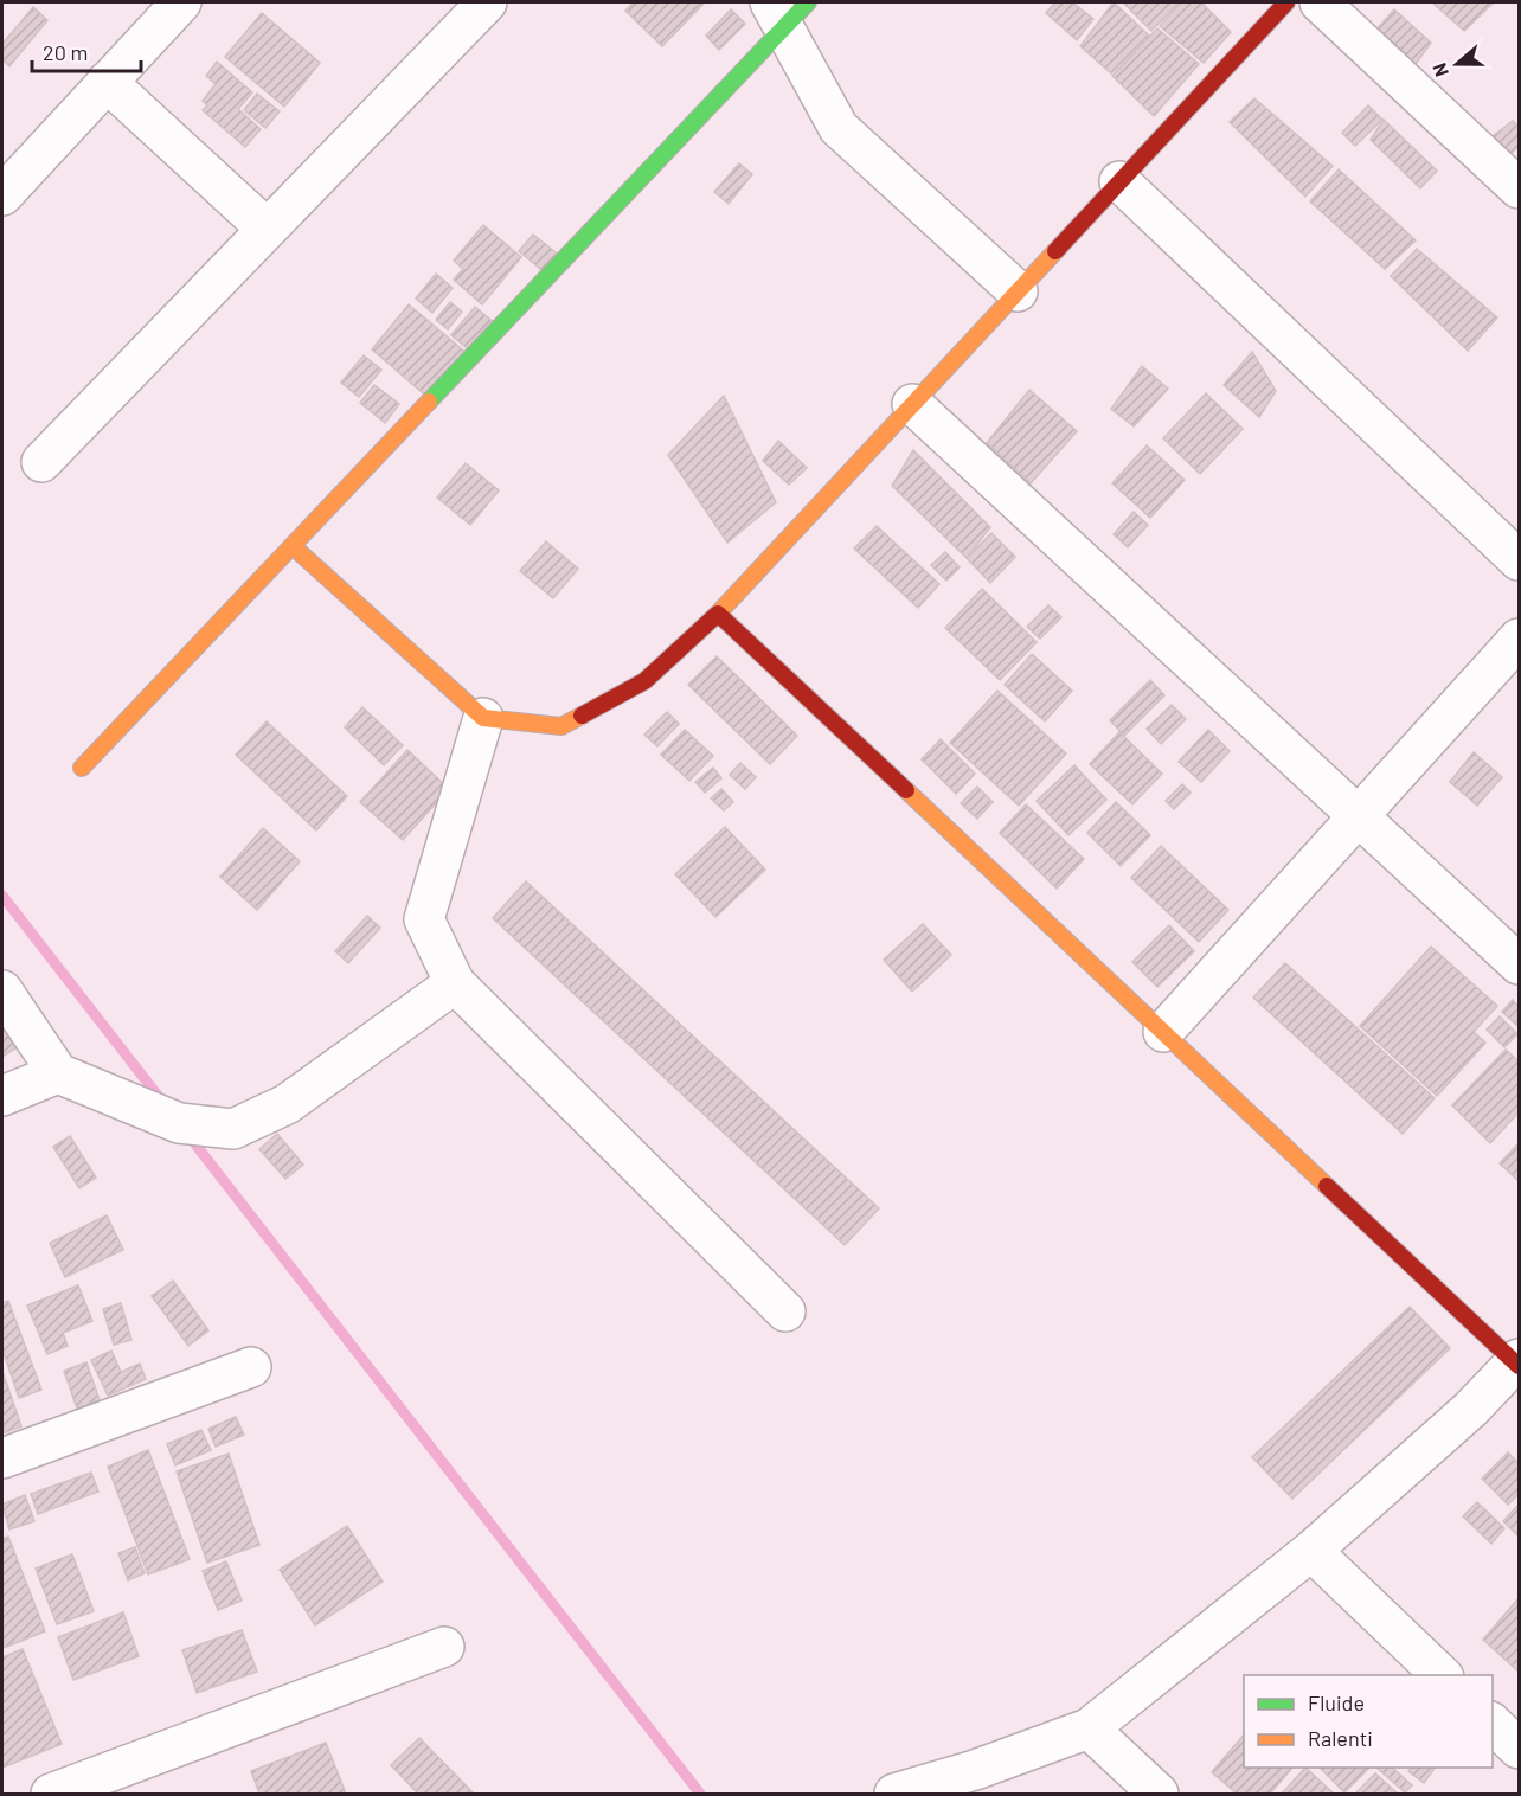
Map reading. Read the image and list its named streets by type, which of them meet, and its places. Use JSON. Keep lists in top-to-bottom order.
{
  "legend": ["Fluide", "Ralenti"],
  "scale_bar": "20 m",
  "north": "left"
}
